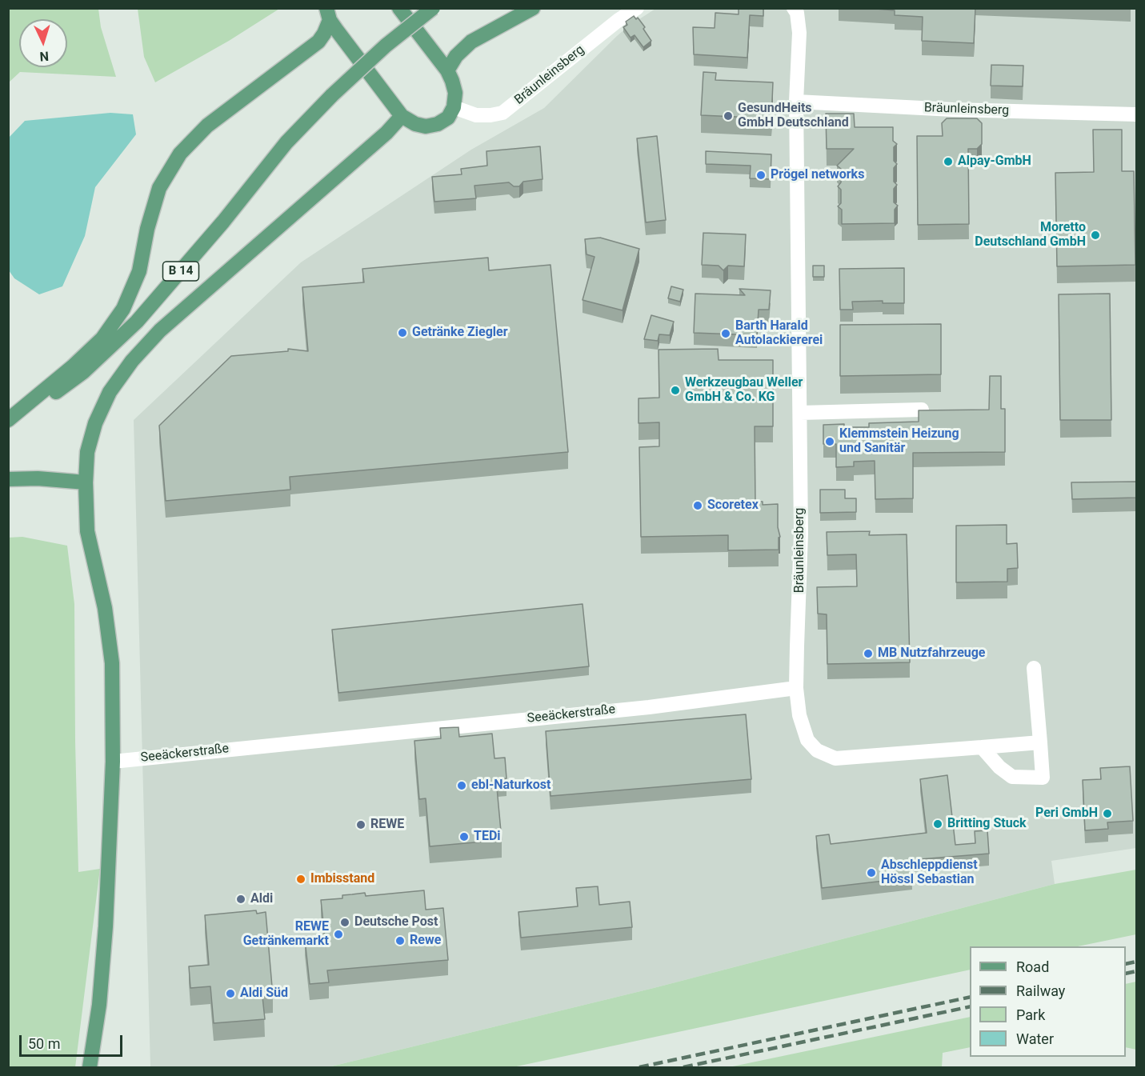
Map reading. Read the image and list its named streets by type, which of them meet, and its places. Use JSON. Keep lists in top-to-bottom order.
{
  "streets": {
    "main road": ["B 14"],
    "street": ["Bräunleinsberg", "Seeäckerstraße"]
  },
  "crossings": [
    ["Bräunleinsberg", "Seeäckerstraße"]
  ],
  "places": [
    "GesundHeits GmbH Deutschland",
    "Alpay-GmbH",
    "Prögel networks",
    "Moretto Deutschland GmbH",
    "Getränke Ziegler",
    "Barth Harald Autolackiererei",
    "Werkzeugbau Weller GmbH & Co. KG",
    "Klemmstein Heizung und Sanitär",
    "Scoretex",
    "MB Nutzfahrzeuge",
    "ebl-Naturkost",
    "Peri GmbH",
    "Britting Stuck",
    "REWE",
    "TEDi",
    "Abschleppdienst Hössl Sebastian",
    "Imbisstand",
    "Aldi",
    "Deutsche Post",
    "REWE Getränkemarkt",
    "Rewe",
    "Aldi Süd"
  ],
  "legend": [
    "Road",
    "Railway",
    "Park",
    "Water"
  ],
  "scale_bar": "50 m",
  "north": "bottom"
}
